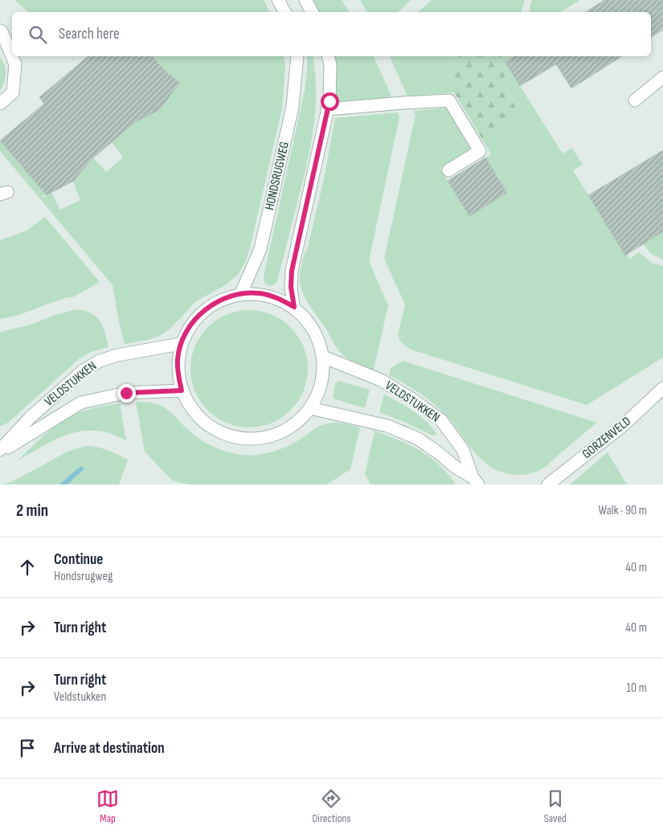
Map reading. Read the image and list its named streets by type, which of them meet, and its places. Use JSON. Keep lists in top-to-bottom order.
{
  "streets": {
    "street": ["HONDSRUGWEG", "VELDSTUKKEN", "GORZENVELD"]
  },
  "page": {
    "search": "Search here",
    "heading": ["2 min", "Walk · 90 m"],
    "list": [
      ["Continue", "Hondsrugweg", "40 m"],
      ["Turn right", "40 m"],
      ["Turn right", "Veldstukken", "10 m"],
      "Arrive at destination"
    ],
    "nav": ["Map", "Directions", "Saved"]
  }
}
